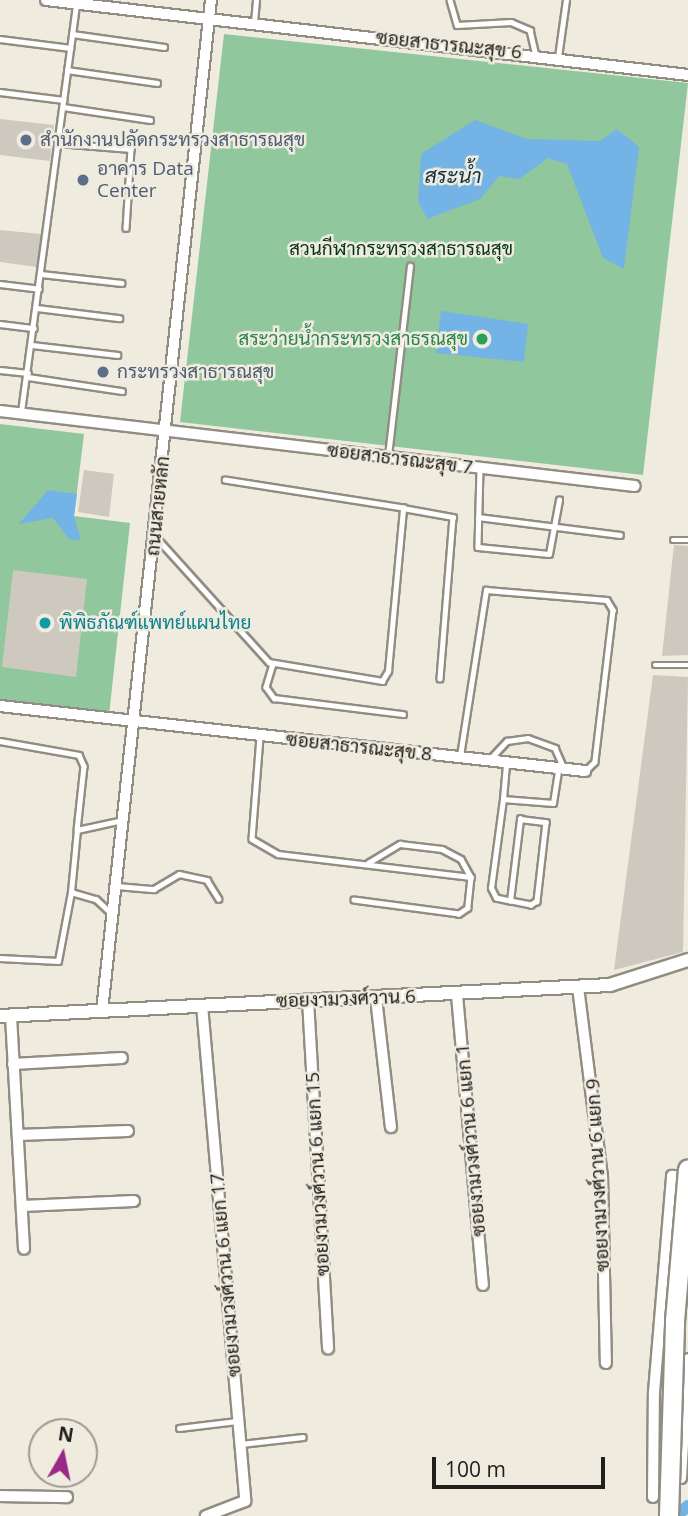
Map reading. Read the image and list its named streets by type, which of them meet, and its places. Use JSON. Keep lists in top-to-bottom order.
{
  "streets": {
    "street": [
      "ซอยสาธารณะสุข 6",
      "ซอยสาธารณะสุข 7",
      "ถนนสายหลัก",
      "ซอยสาธารณะสุข 8",
      "ซอยงามวงศ์วาน 6",
      "ซอยงามวงศ์วาน 6 แยก 1",
      "ซอยงามวงศ์วาน 6 แยก 15",
      "ซอยงามวงศ์วาน 6 แยก 9",
      "ซอยงามวงศ์วาน 6 แยก 17"
    ]
  },
  "crossings": [
    ["ซอยสาธารณะสุข 6", "ถนนสายหลัก"],
    ["ซอยสาธารณะสุข 7", "ถนนสายหลัก"],
    ["ถนนสายหลัก", "ซอยสาธารณะสุข 8"],
    ["ถนนสายหลัก", "ซอยงามวงศ์วาน 6"],
    ["ซอยงามวงศ์วาน 6", "ซอยงามวงศ์วาน 6 แยก 1"],
    ["ซอยงามวงศ์วาน 6", "ซอยงามวงศ์วาน 6 แยก 15"],
    ["ซอยงามวงศ์วาน 6", "ซอยงามวงศ์วาน 6 แยก 9"],
    ["ซอยงามวงศ์วาน 6", "ซอยงามวงศ์วาน 6 แยก 17"]
  ],
  "water": ["สระน้ำ"],
  "parks": ["สวนกีฬากระทรวงสาธารณสุข"],
  "places": [
    "สำนักงานปลัดกระทรวงสาธารณสุข",
    "อาคาร Data Center",
    "สระว่ายน้ำกระทรวงสาธรณสุข",
    "กระทรวงสาธารณสุข",
    "พิพิธภัณฑ์แพทย์แผนไทย"
  ],
  "scale_bar": "100 m",
  "north": "top"
}
